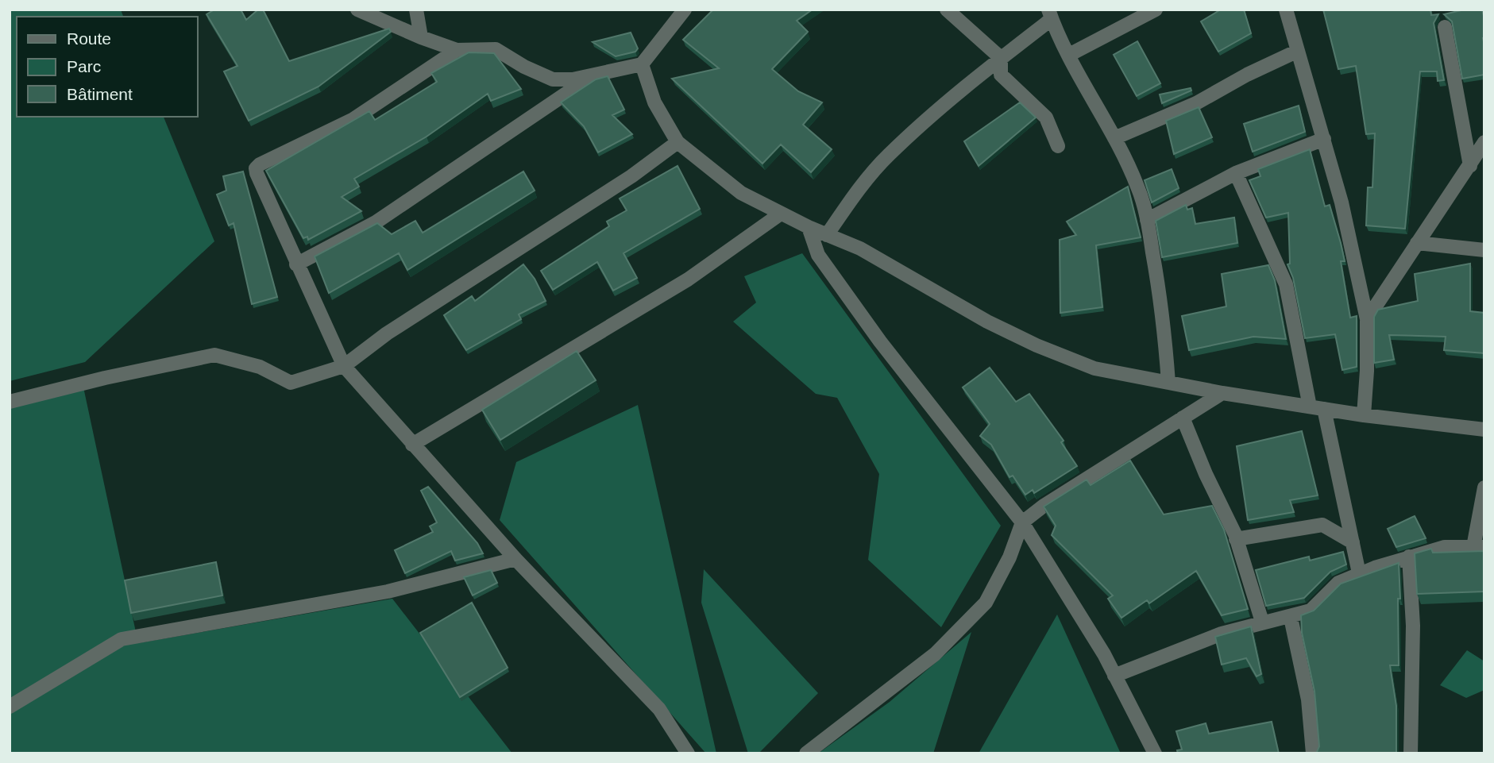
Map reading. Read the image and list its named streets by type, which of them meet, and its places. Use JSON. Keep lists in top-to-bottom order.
{
  "legend": ["Route", "Parc", "Bâtiment"]
}
